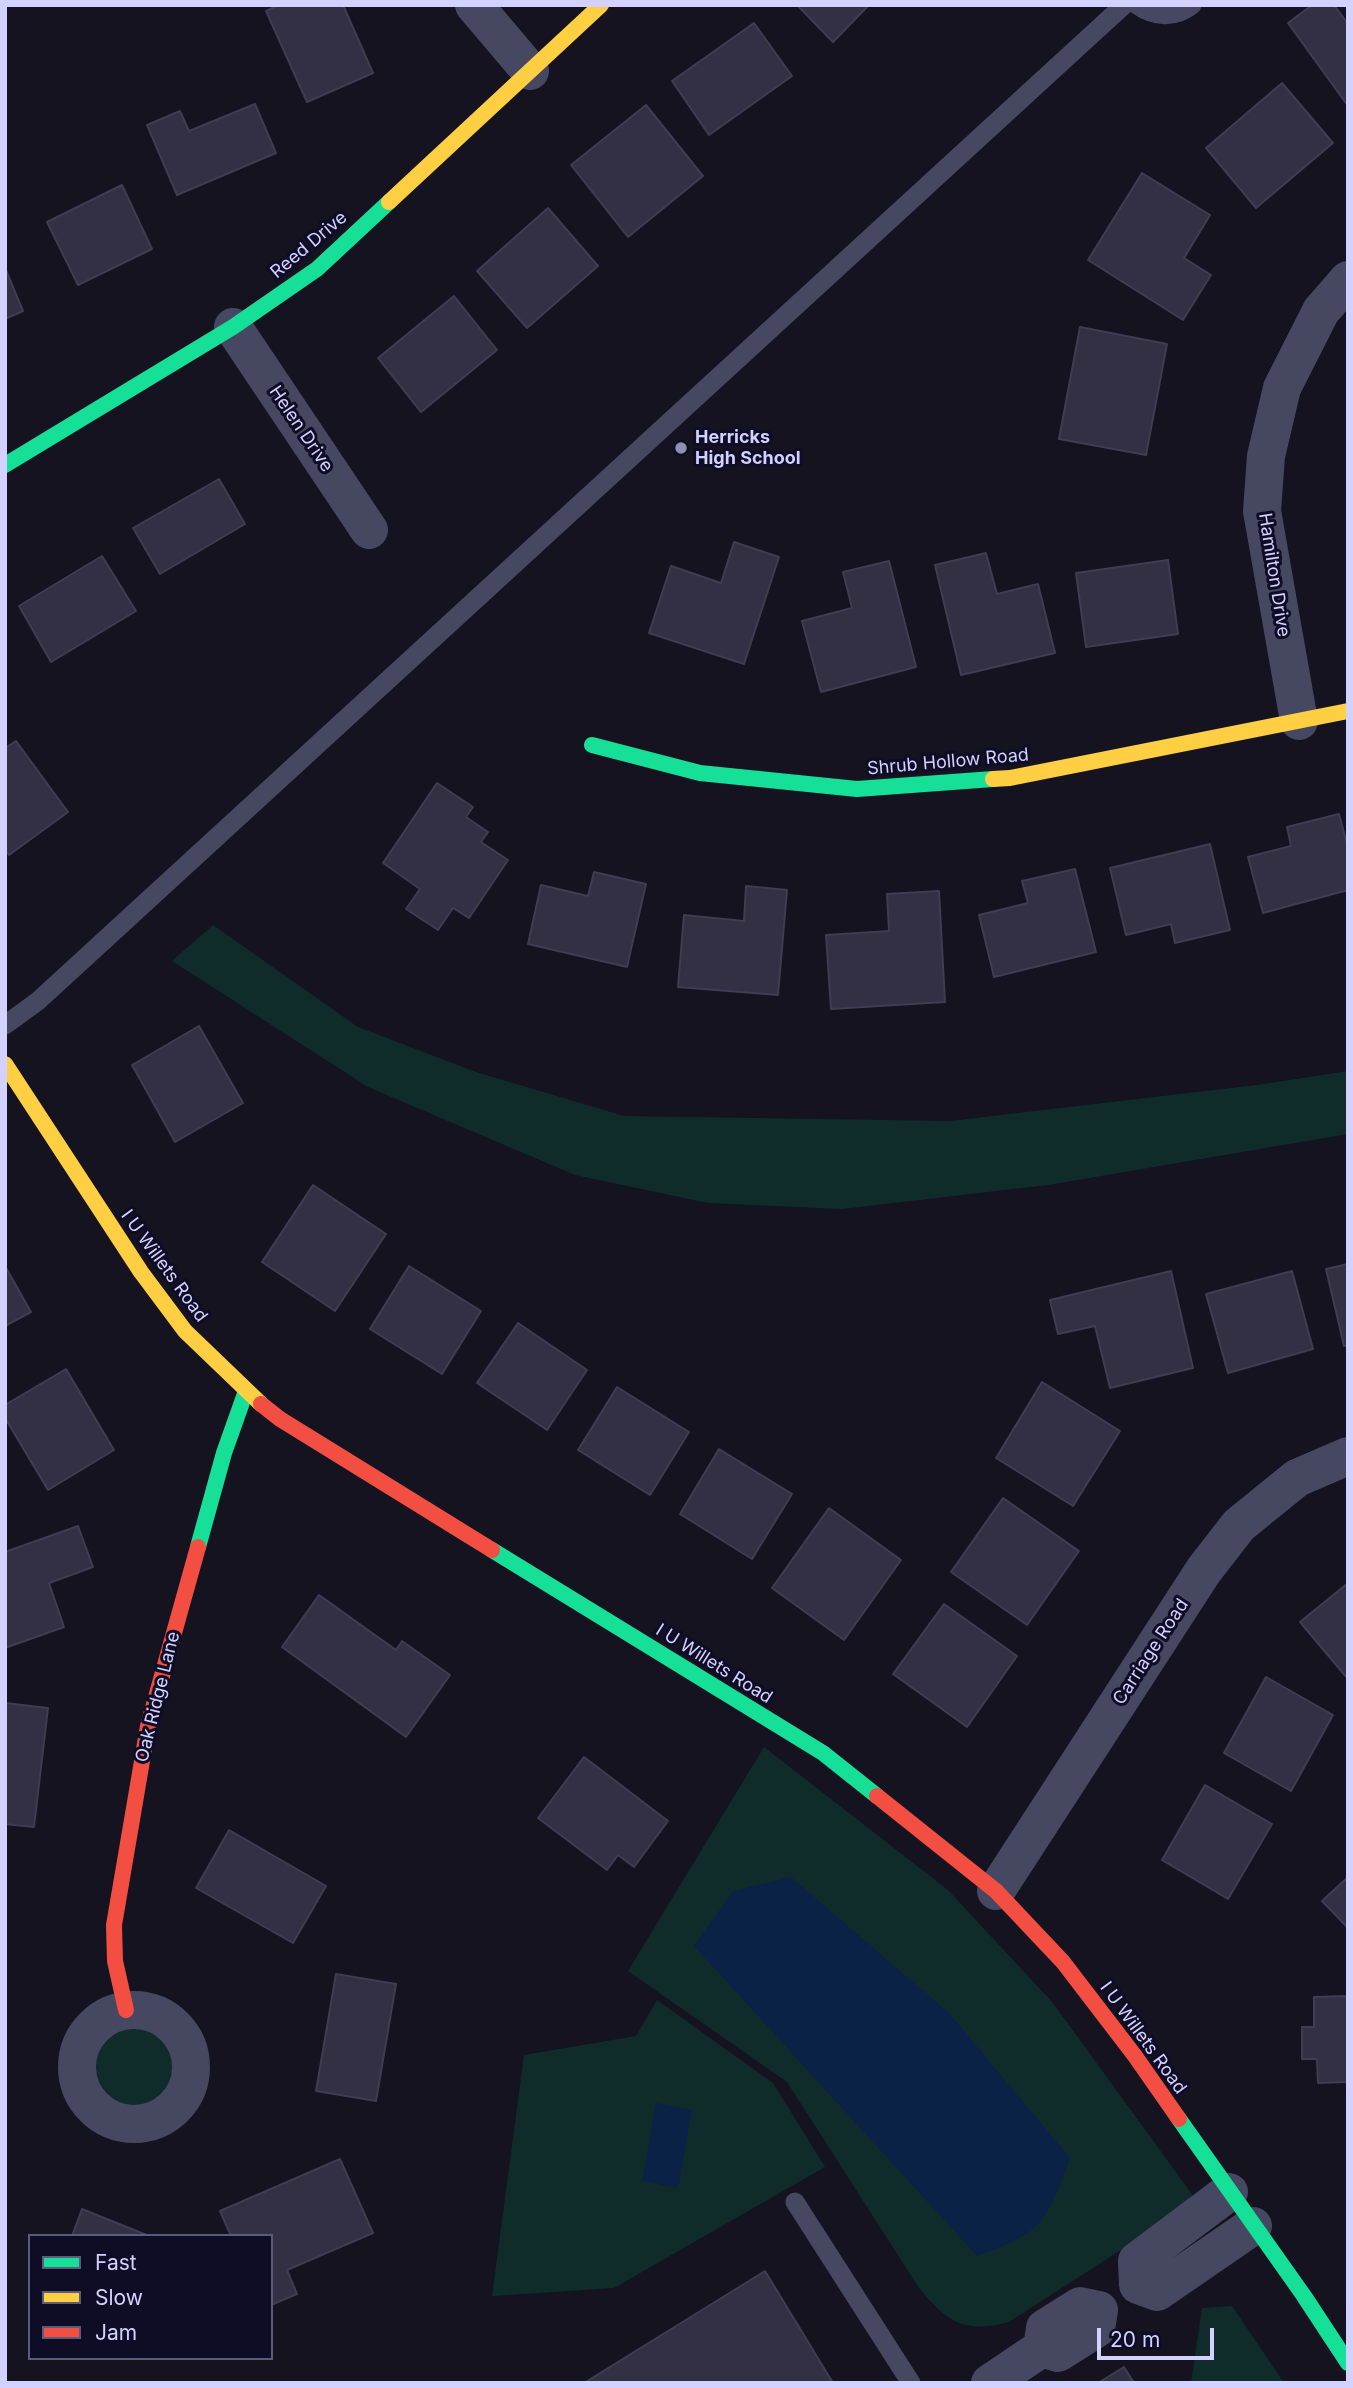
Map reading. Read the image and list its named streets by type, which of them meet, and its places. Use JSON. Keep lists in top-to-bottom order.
{
  "streets": {
    "street": [
      "Reed Drive",
      "Helen Drive",
      "Hamilton Drive",
      "Shrub Hollow Road",
      "I U Willets Road",
      "Carriage Road",
      "Oak Ridge Lane"
    ]
  },
  "crossings": [
    ["Reed Drive", "Helen Drive"],
    ["Hamilton Drive", "Shrub Hollow Road"],
    ["I U Willets Road", "Carriage Road"],
    ["I U Willets Road", "Oak Ridge Lane"]
  ],
  "places": ["Herricks High School"],
  "legend": ["Fast", "Slow", "Jam"],
  "scale_bar": "20 m"
}
